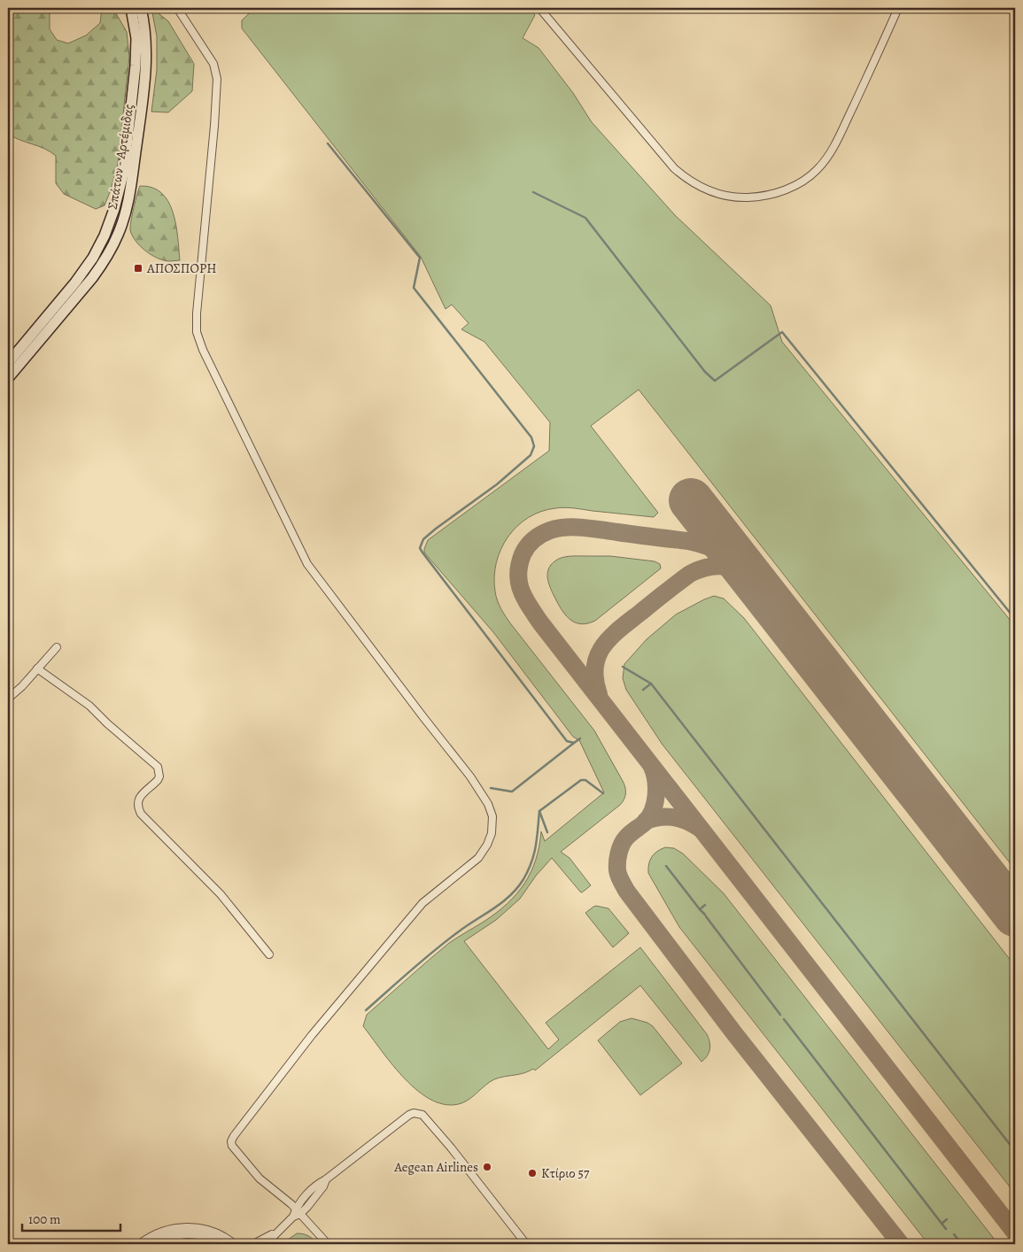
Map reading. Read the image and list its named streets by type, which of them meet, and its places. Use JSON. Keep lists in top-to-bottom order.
{
  "streets": {
    "main road": ["Σπάτων - Αρτέμιδας"]
  },
  "places": {
    "transit": ["ΑΠΟΣΠΟΡΗ"],
    "other": ["Aegean Airlines", "Κτίριο 57"]
  },
  "scale_bar": "100 m"
}
